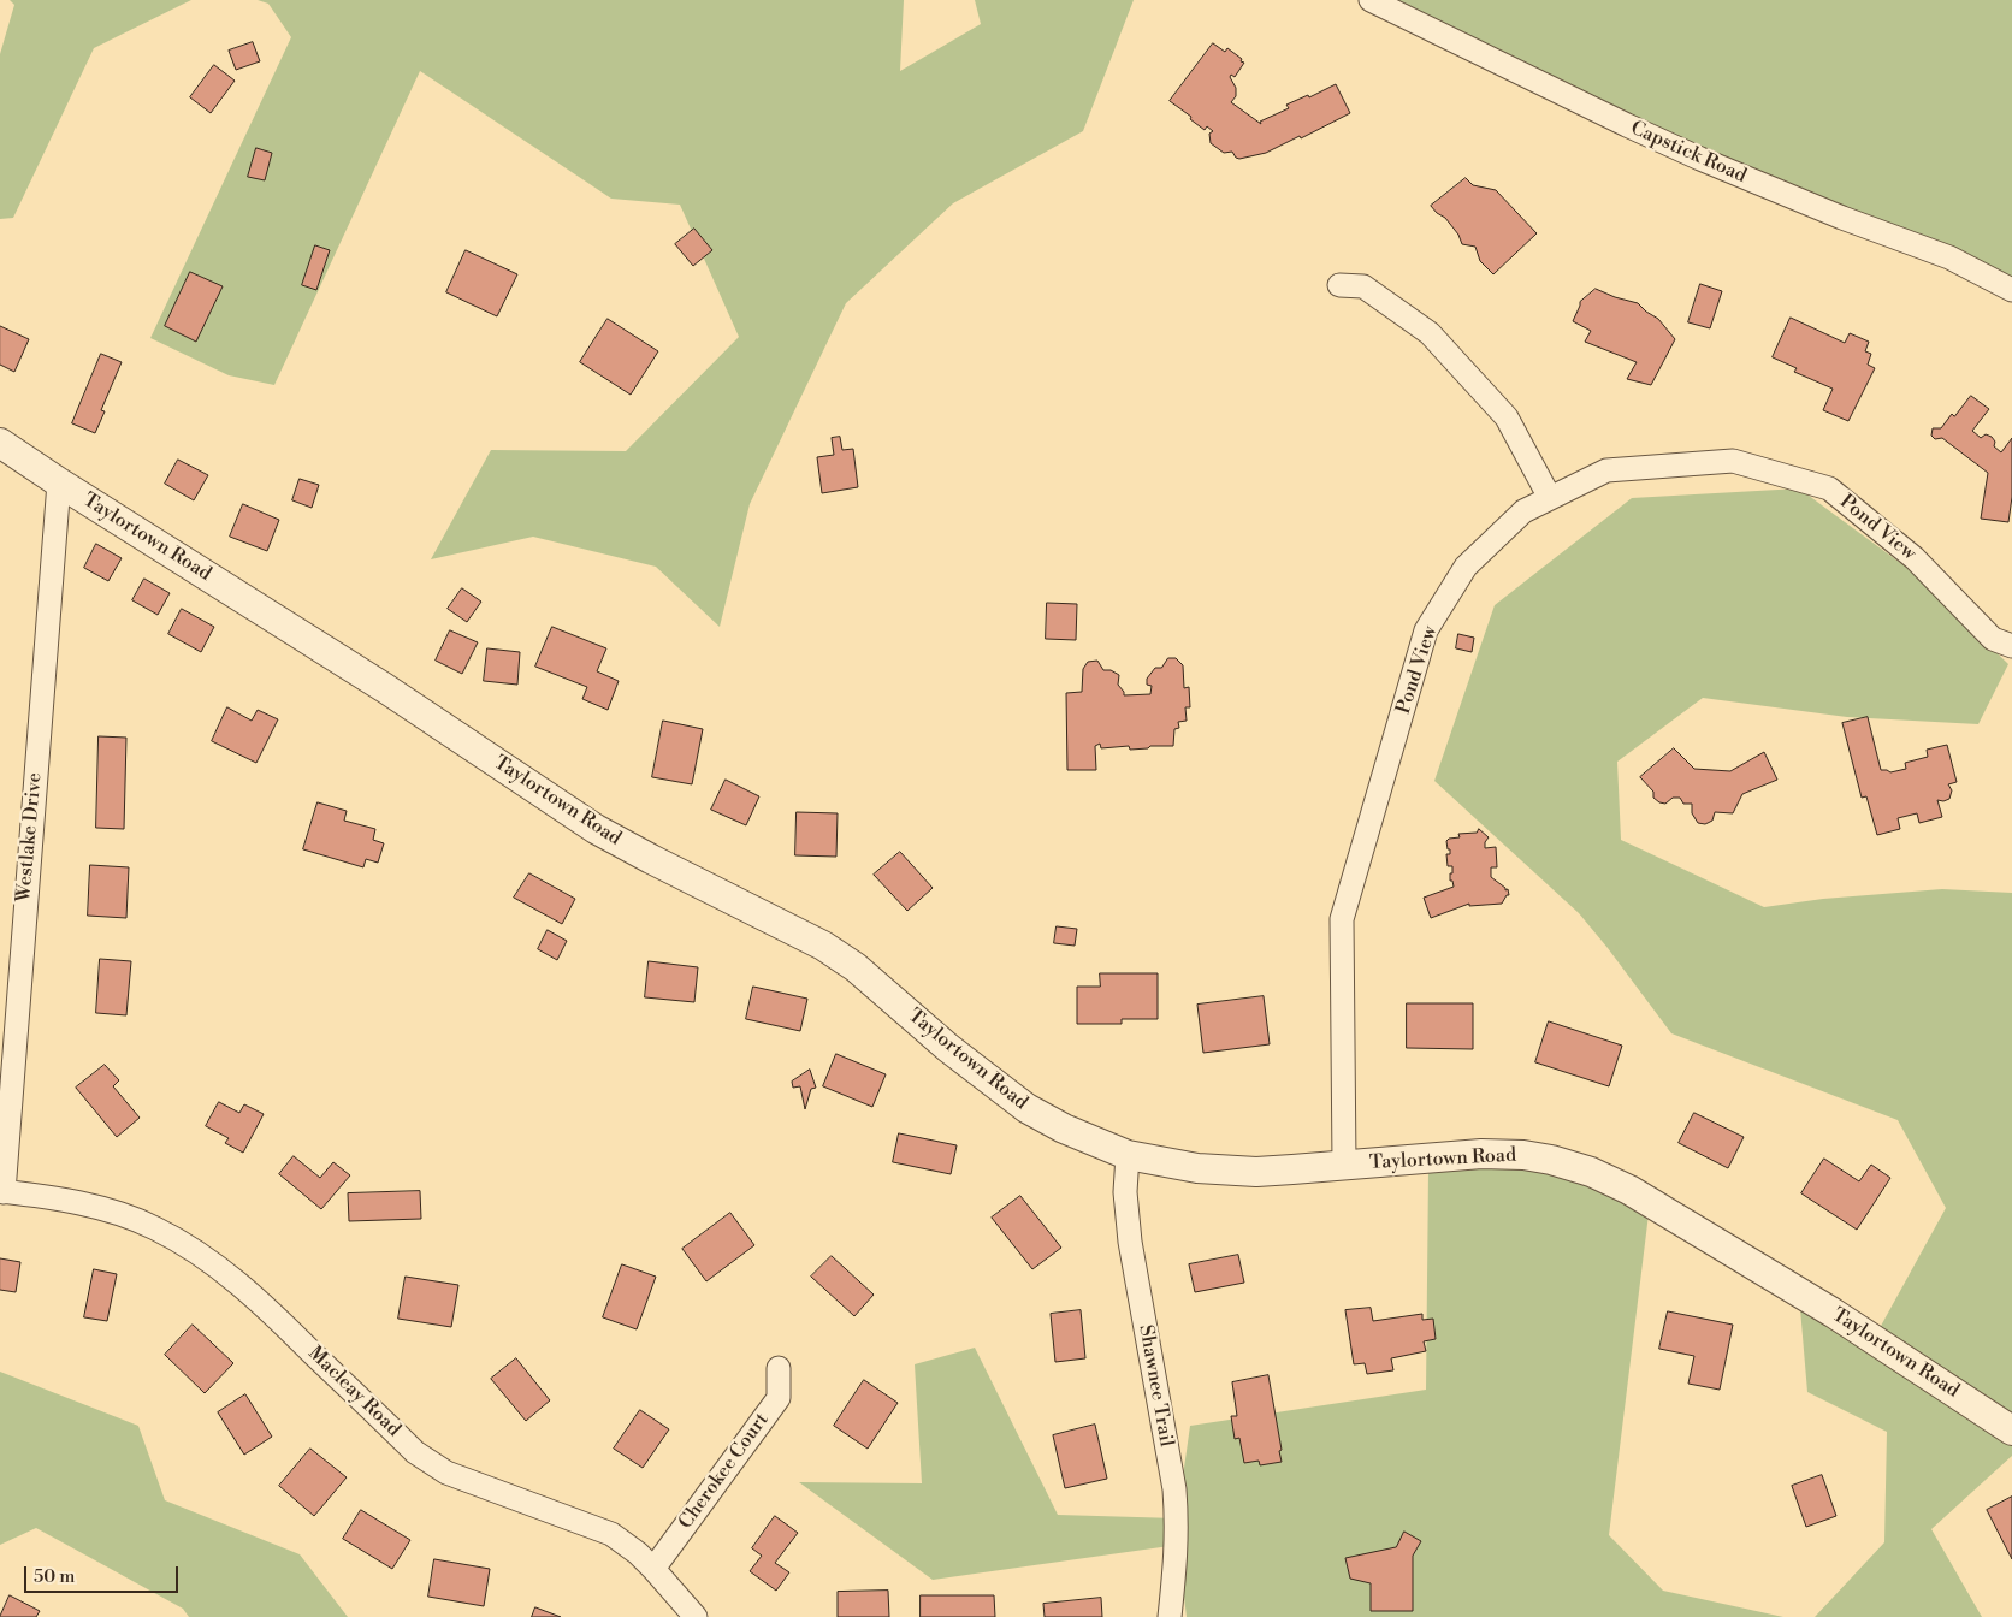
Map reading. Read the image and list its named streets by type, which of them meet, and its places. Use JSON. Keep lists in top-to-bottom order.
{
  "streets": {
    "street": [
      "Capstick Road",
      "Pond View",
      "Taylortown Road",
      "Westlake Drive",
      "Shawnee Trail",
      "Macleay Road",
      "Cherokee Court"
    ]
  },
  "crossings": [
    ["Pond View", "Taylortown Road"],
    ["Taylortown Road", "Westlake Drive"],
    ["Taylortown Road", "Shawnee Trail"],
    ["Westlake Drive", "Macleay Road"],
    ["Macleay Road", "Cherokee Court"]
  ],
  "scale_bar": "50 m"
}
